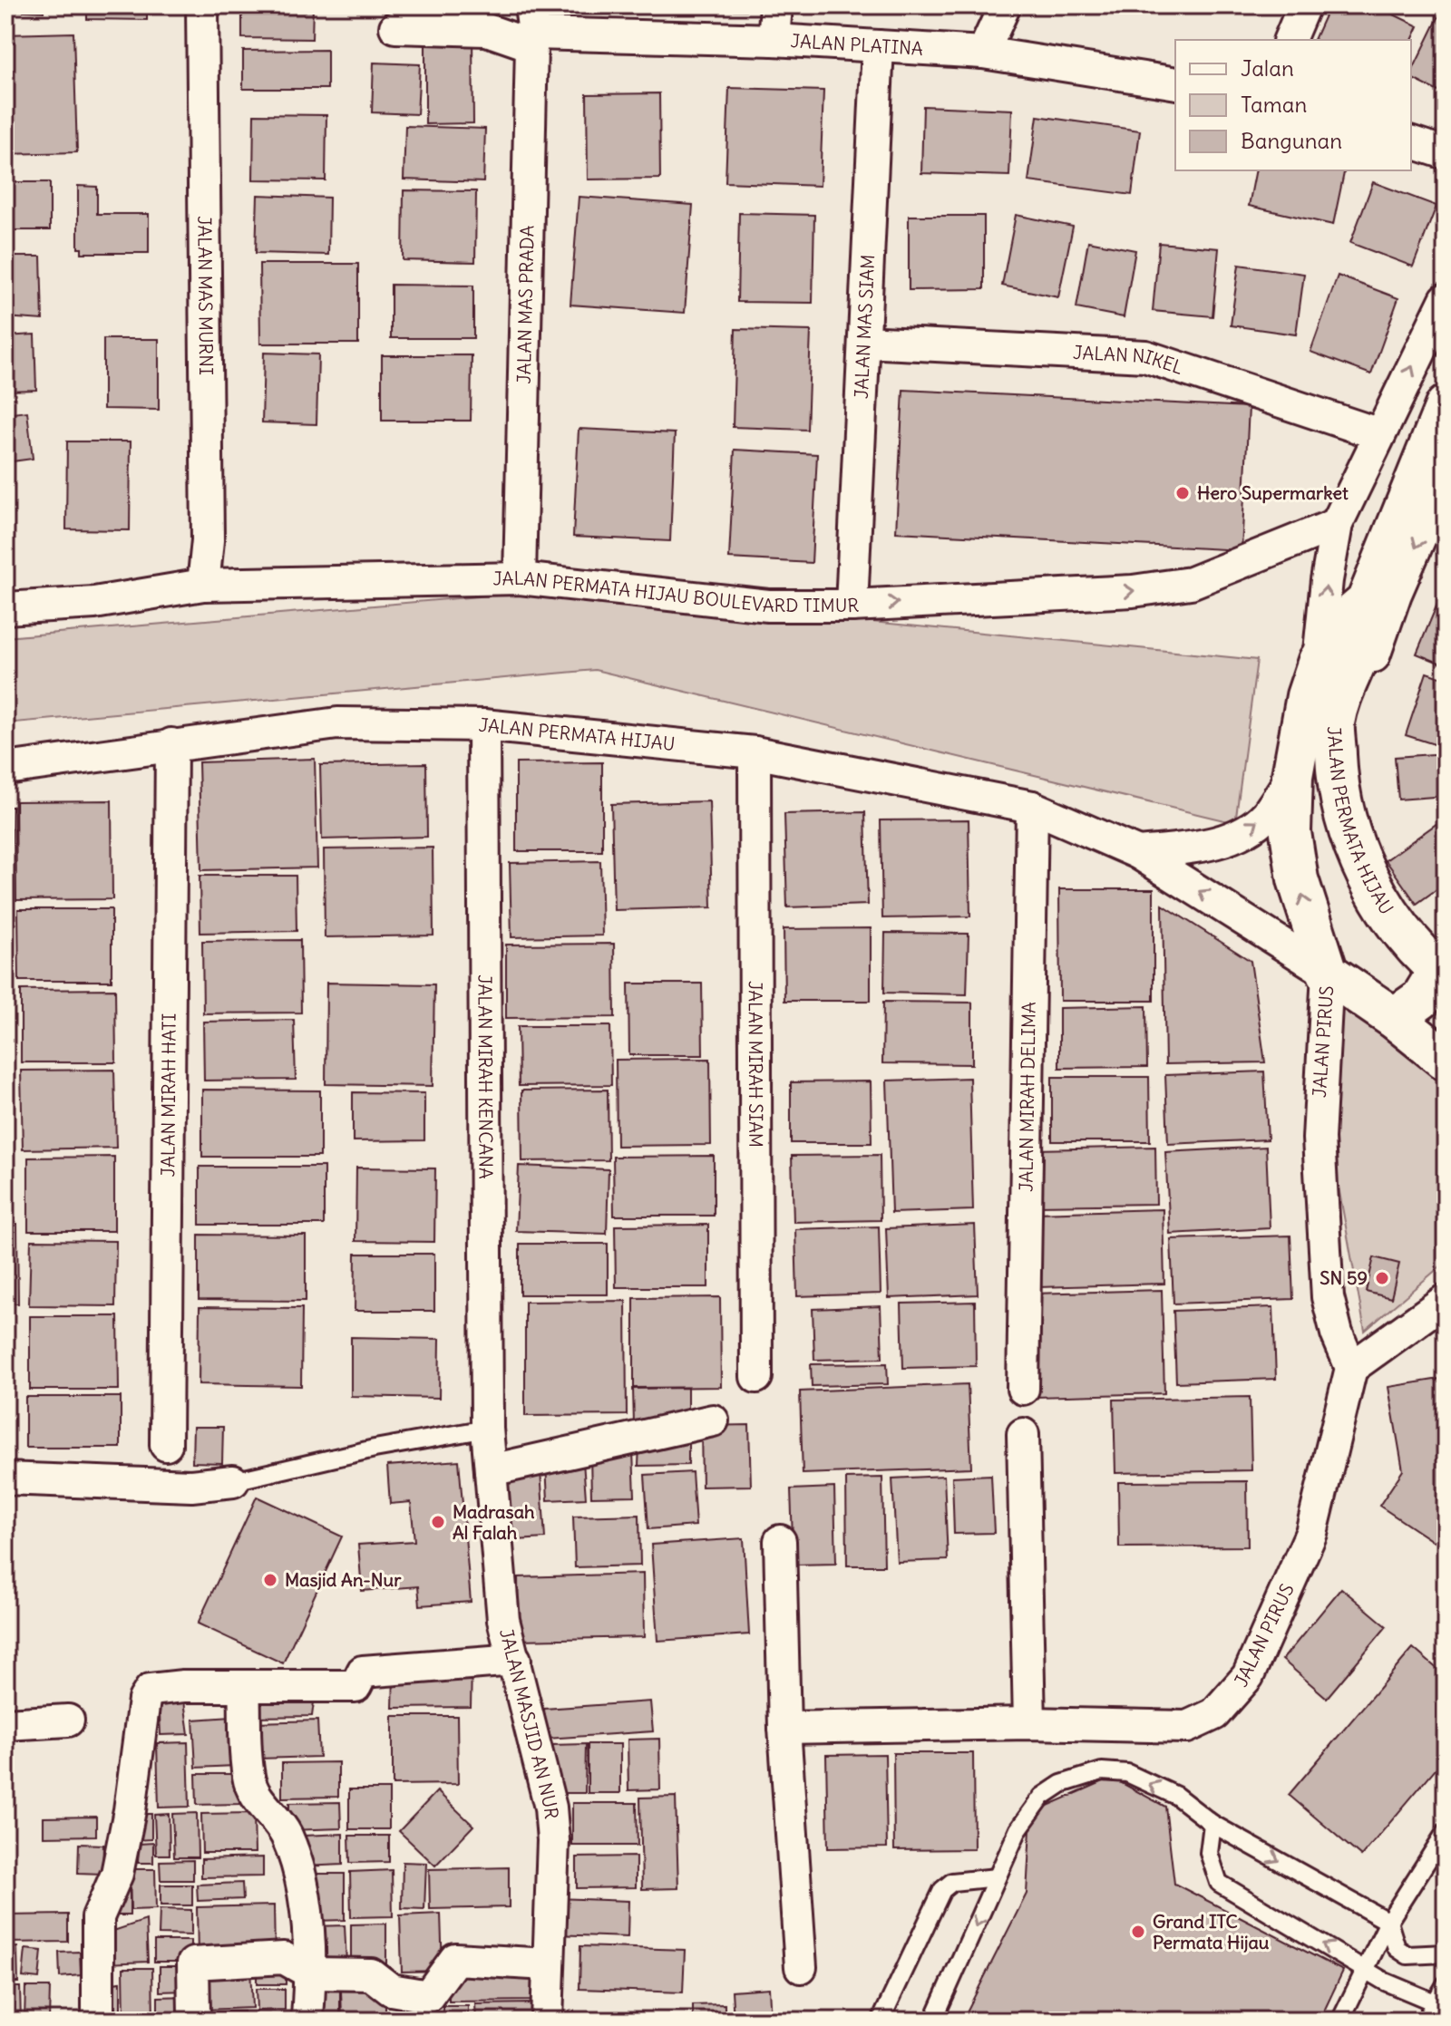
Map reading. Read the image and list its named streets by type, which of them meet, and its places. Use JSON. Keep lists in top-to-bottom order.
{
  "streets": {
    "main road": ["JALAN PERMATA HIJAU"],
    "street": [
      "JALAN PLATINA",
      "JALAN MAS MURNI",
      "JALAN MAS PRADA",
      "JALAN MAS SIAM",
      "JALAN NIKEL",
      "JALAN PERMATA HIJAU BOULEVARD TIMUR",
      "JALAN PIRUS",
      "JALAN MIRAH SIAM",
      "JALAN MIRAH KENCANA",
      "JALAN MIRAH HATI",
      "JALAN MIRAH DELIMA",
      "JALAN MASJID AN NUR"
    ]
  },
  "crossings": [
    ["JALAN PLATINA", "JALAN MAS PRADA"],
    ["JALAN PLATINA", "JALAN MAS SIAM"],
    ["JALAN MAS MURNI", "JALAN PERMATA HIJAU BOULEVARD TIMUR"],
    ["JALAN MAS PRADA", "JALAN PERMATA HIJAU BOULEVARD TIMUR"],
    ["JALAN MAS SIAM", "JALAN NIKEL"],
    ["JALAN MAS SIAM", "JALAN PERMATA HIJAU BOULEVARD TIMUR"],
    ["JALAN PERMATA HIJAU", "JALAN PIRUS"],
    ["JALAN PERMATA HIJAU", "JALAN MIRAH SIAM"],
    ["JALAN PERMATA HIJAU", "JALAN MIRAH KENCANA"],
    ["JALAN PERMATA HIJAU", "JALAN MIRAH HATI"],
    ["JALAN PERMATA HIJAU", "JALAN MIRAH DELIMA"],
    ["JALAN MIRAH KENCANA", "JALAN MASJID AN NUR"]
  ],
  "one_way": ["JALAN PERMATA HIJAU BOULEVARD TIMUR"],
  "places": [
    "Hero Supermarket",
    "SN 59",
    "Madrasah Al Falah",
    "Masjid An-Nur",
    "Grand ITC Permata Hijau"
  ],
  "legend": ["Jalan", "Taman", "Bangunan"]
}
